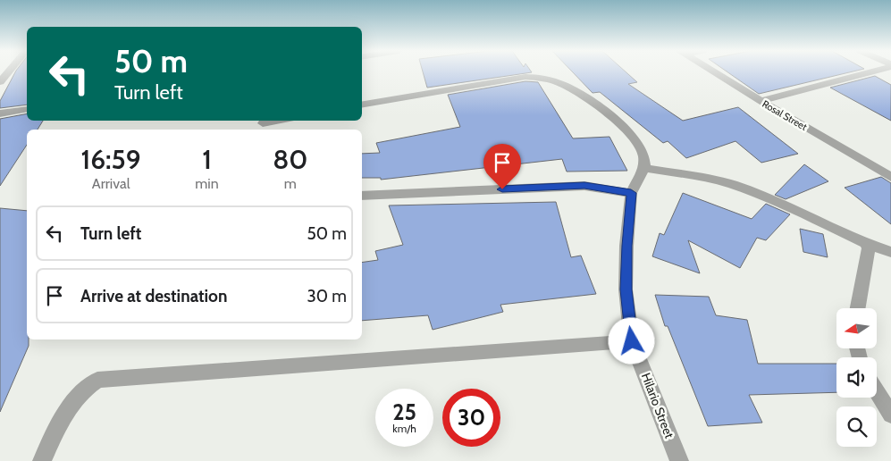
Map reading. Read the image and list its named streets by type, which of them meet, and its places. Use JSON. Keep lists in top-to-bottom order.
{
  "streets": {
    "street": ["Rosal Street", "Hilario Street"]
  },
  "north": "left",
  "page": {
    "turn": ["50 m", "Turn left"],
    "eta": [
      "16:59",
      "Arrival",
      "1",
      "min",
      "80",
      "m"
    ],
    "list": [
      {
        "name": "Turn left",
        "value": "50 m"
      },
      {
        "name": "Arrive at destination",
        "value": "30 m"
      }
    ],
    "speed": "25 km/h",
    "limit": "30"
  }
}
